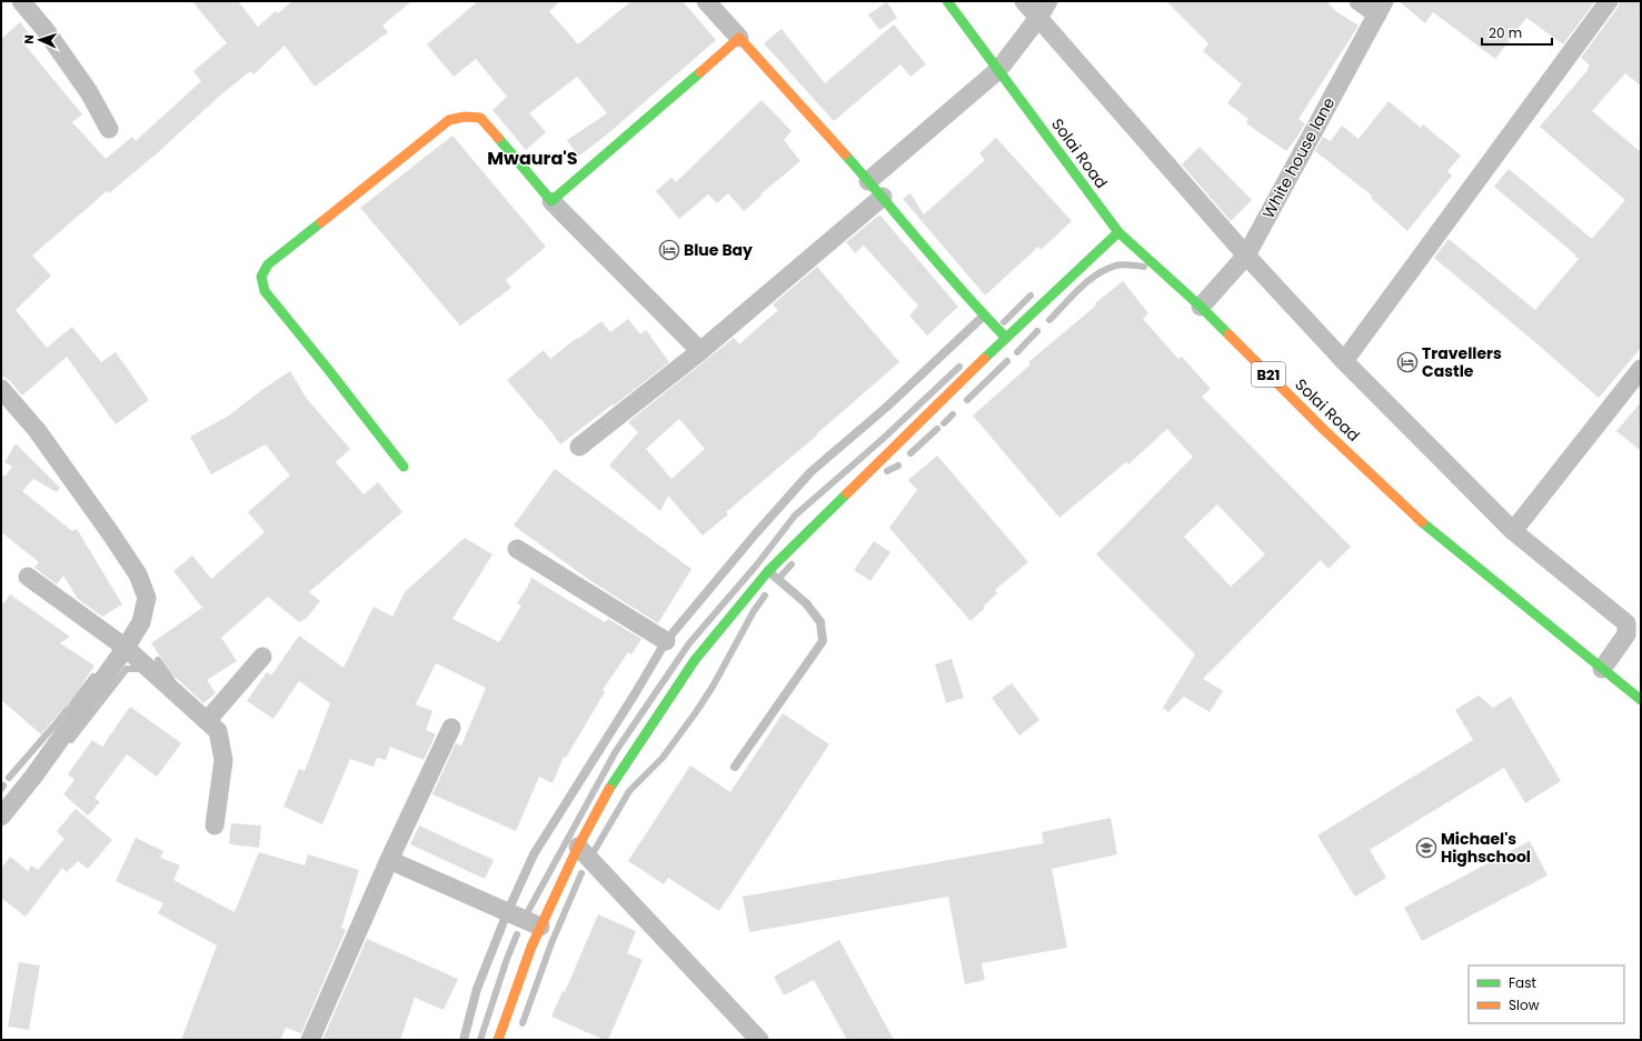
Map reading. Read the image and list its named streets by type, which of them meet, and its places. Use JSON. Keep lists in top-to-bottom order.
{
  "streets": {
    "main road": ["Solai Road", "B21"],
    "street": ["White house lane"]
  },
  "crossings": [
    ["Solai Road", "White house lane"]
  ],
  "districts": ["Mwaura'S"],
  "places": {
    "hotel": ["Blue Bay", "Travellers Castle"],
    "school or university": ["Michael's Highschool"]
  },
  "legend": ["Fast", "Slow"],
  "scale_bar": "20 m",
  "north": "left"
}
